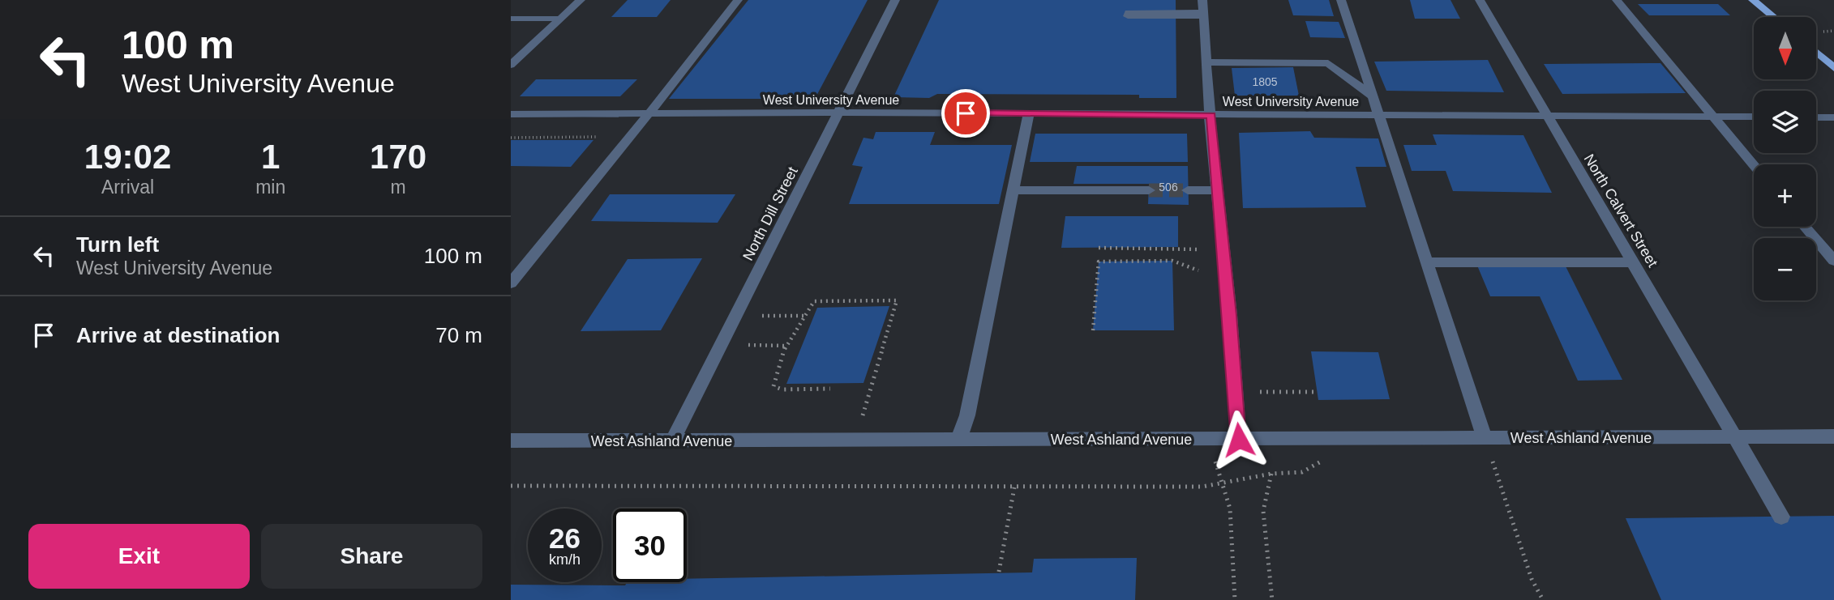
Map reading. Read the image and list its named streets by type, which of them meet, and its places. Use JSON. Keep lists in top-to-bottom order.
{
  "streets": {
    "street": [
      "West University Avenue",
      "North Calvert Street",
      "North Dill Street",
      "West Ashland Avenue"
    ]
  },
  "crossings": [
    ["West University Avenue", "North Calvert Street"],
    ["West University Avenue", "North Dill Street"],
    ["North Calvert Street", "West Ashland Avenue"],
    ["North Dill Street", "West Ashland Avenue"]
  ],
  "house_numbers": ["1805", "506"],
  "north": "bottom",
  "page": {
    "turn": ["100 m", "West University Avenue"],
    "map_buttons": ["+", "−"],
    "eta": [
      "19:02",
      "Arrival",
      "1",
      "min",
      "170",
      "m"
    ],
    "list": [
      {
        "name": "Turn left",
        "note": "West University Avenue",
        "value": "100 m"
      },
      {
        "name": "Arrive at destination",
        "value": "70 m"
      }
    ],
    "speed": "26 km/h",
    "limit": "30",
    "buttons": ["Exit", "Share"]
  }
}
